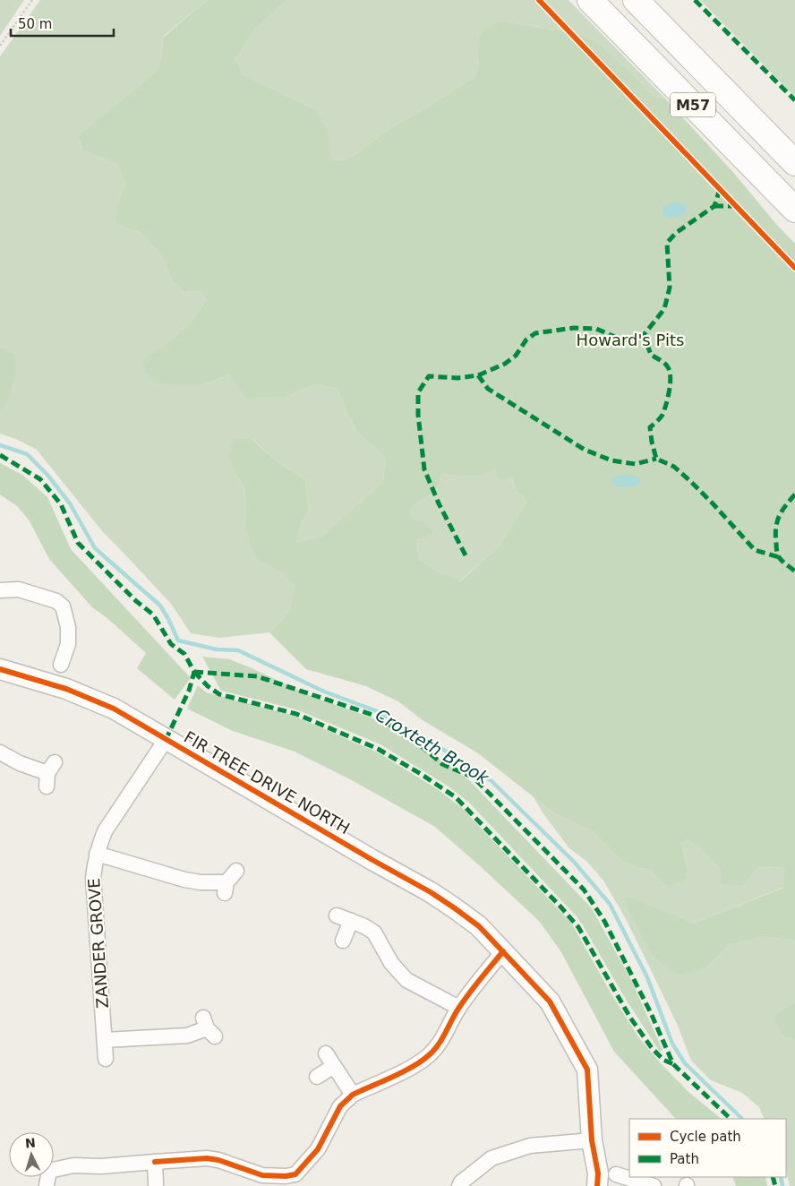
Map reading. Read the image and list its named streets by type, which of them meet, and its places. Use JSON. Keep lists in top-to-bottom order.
{
  "streets": {
    "highway": ["M57"],
    "street": ["FIR TREE DRIVE NORTH", "ZANDER GROVE"]
  },
  "crossings": [
    ["FIR TREE DRIVE NORTH", "ZANDER GROVE"]
  ],
  "water": ["Croxteth Brook"],
  "parks": ["Howard's Pits"],
  "legend": ["Cycle path", "Path"],
  "scale_bar": "50 m",
  "north": "top"
}
